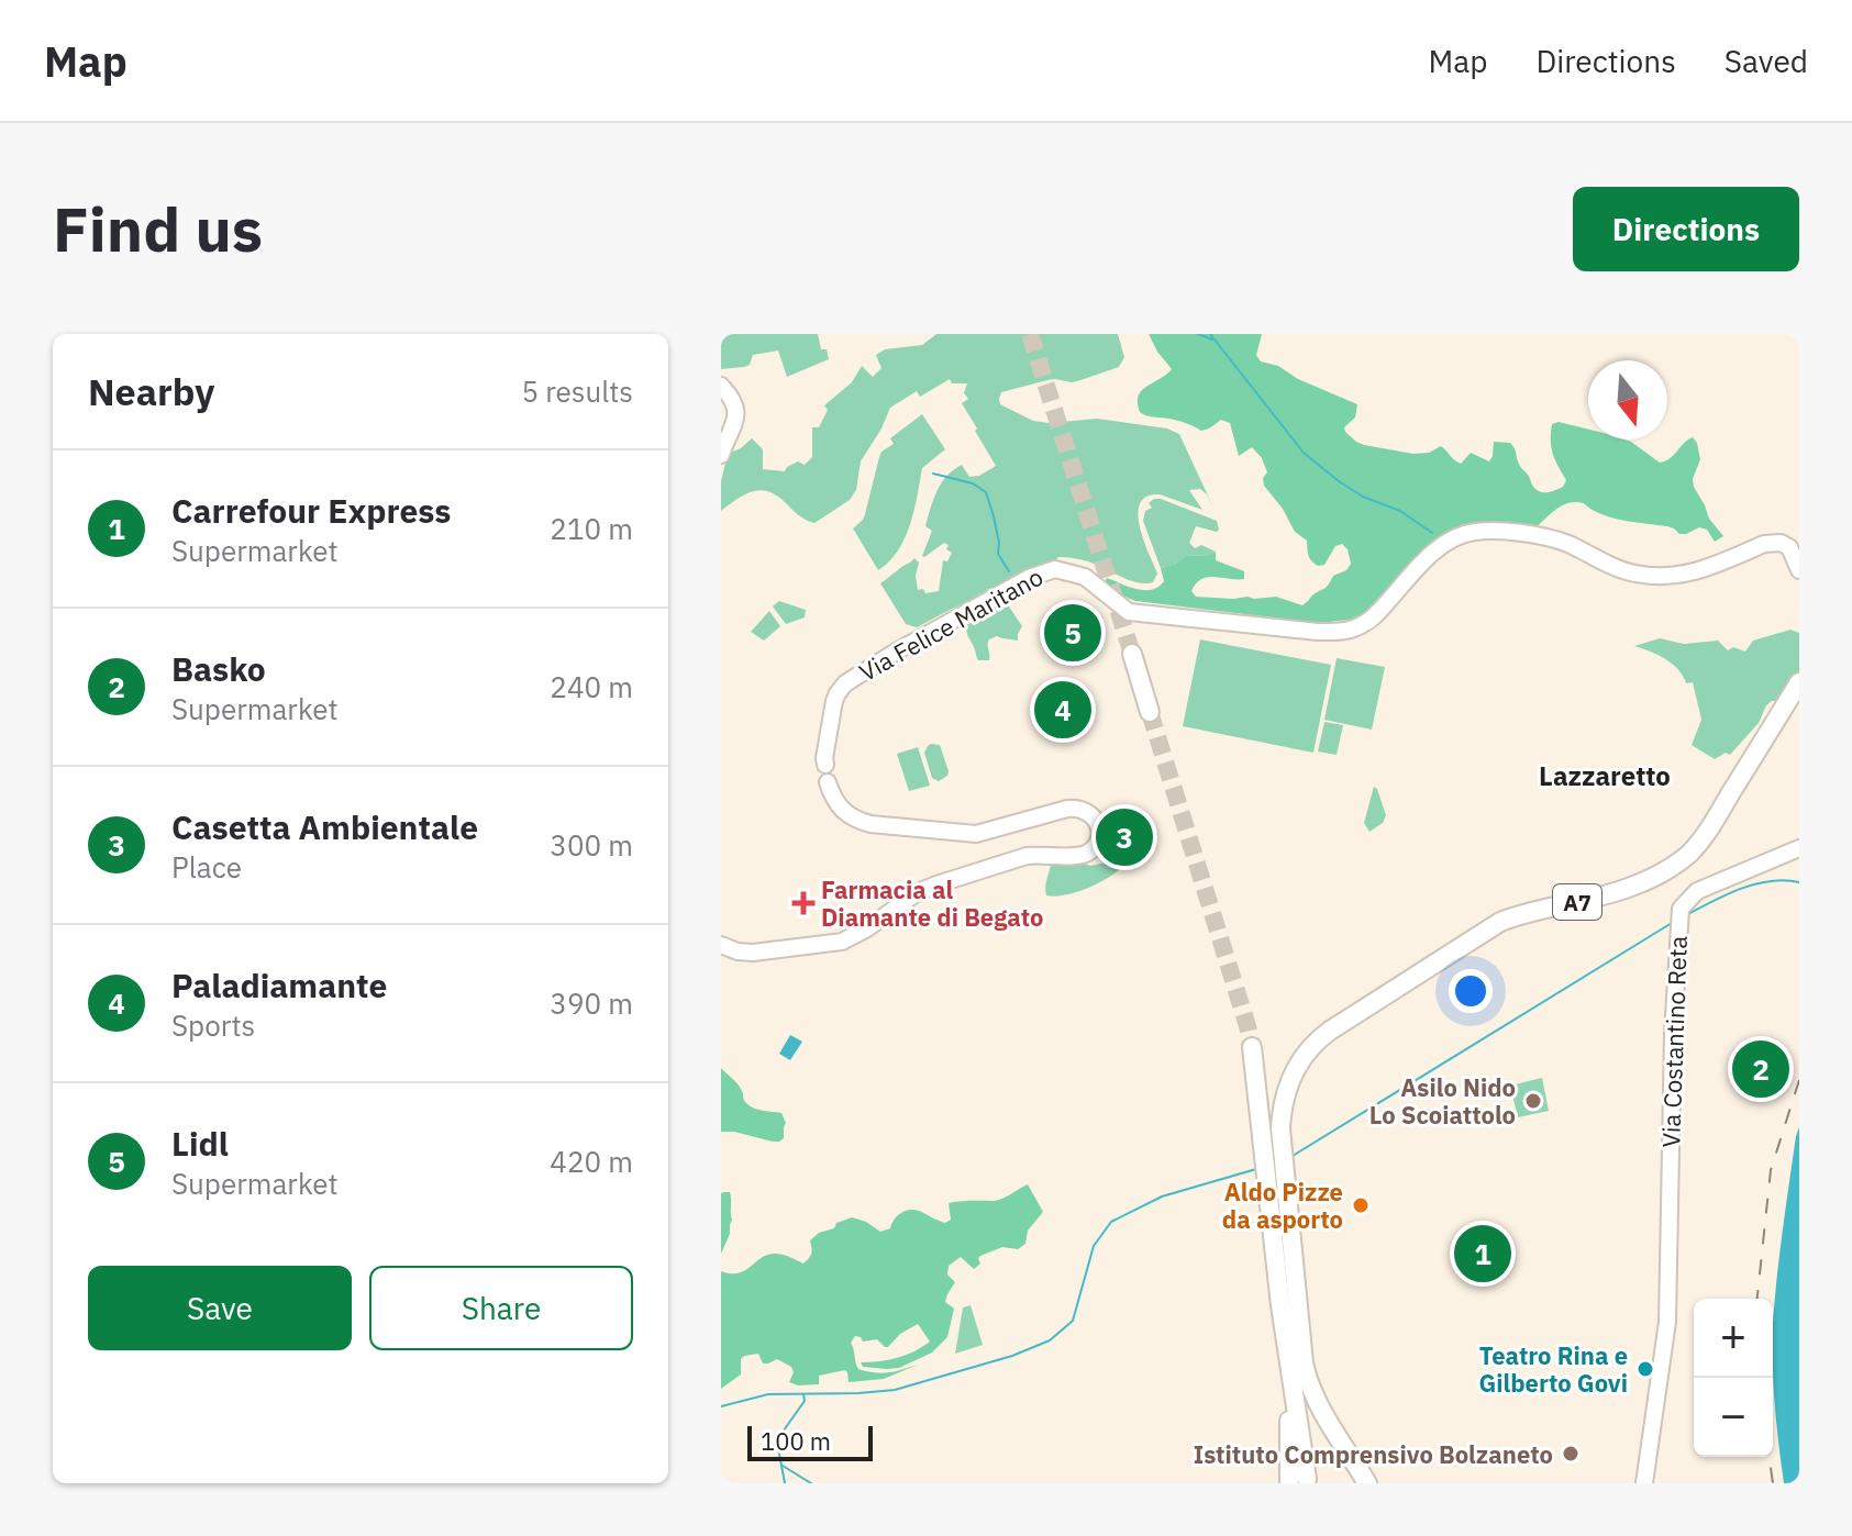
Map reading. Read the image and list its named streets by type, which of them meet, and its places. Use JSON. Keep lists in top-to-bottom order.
{
  "streets": {
    "highway": ["A7"],
    "street": ["Via Felice Maritano", "Via Costantino Reta"]
  },
  "districts": ["Lazzaretto"],
  "places": {
    "health": ["Farmacia al Diamante di Begato"],
    "other": [
      "Asilo Nido Lo Scoiattolo",
      "Aldo Pizze da asporto",
      "Teatro Rina e Gilberto Govi",
      "Istituto Comprensivo Bolzaneto"
    ]
  },
  "scale_bar": "100 m",
  "north": "bottom",
  "page": {
    "header": "Map",
    "nav": ["Map", "Directions", "Saved"],
    "buttons": [
      "Directions",
      ["Save", "Share"]
    ],
    "title": "Find us",
    "heading": ["Nearby", "5 results"],
    "list": [
      {
        "mark": "1",
        "name": "Carrefour Express",
        "note": "Supermarket",
        "value": "210 m"
      },
      {
        "mark": "2",
        "name": "Basko",
        "note": "Supermarket",
        "value": "240 m"
      },
      {
        "mark": "3",
        "name": "Casetta Ambientale",
        "note": "Place",
        "value": "300 m"
      },
      {
        "mark": "4",
        "name": "Paladiamante",
        "note": "Sports",
        "value": "390 m"
      },
      {
        "mark": "5",
        "name": "Lidl",
        "note": "Supermarket",
        "value": "420 m"
      }
    ],
    "pins": [
      "5",
      "4",
      "3",
      "2",
      "1"
    ],
    "map_buttons": ["+", "−"],
    "scale": "100 m"
  }
}
